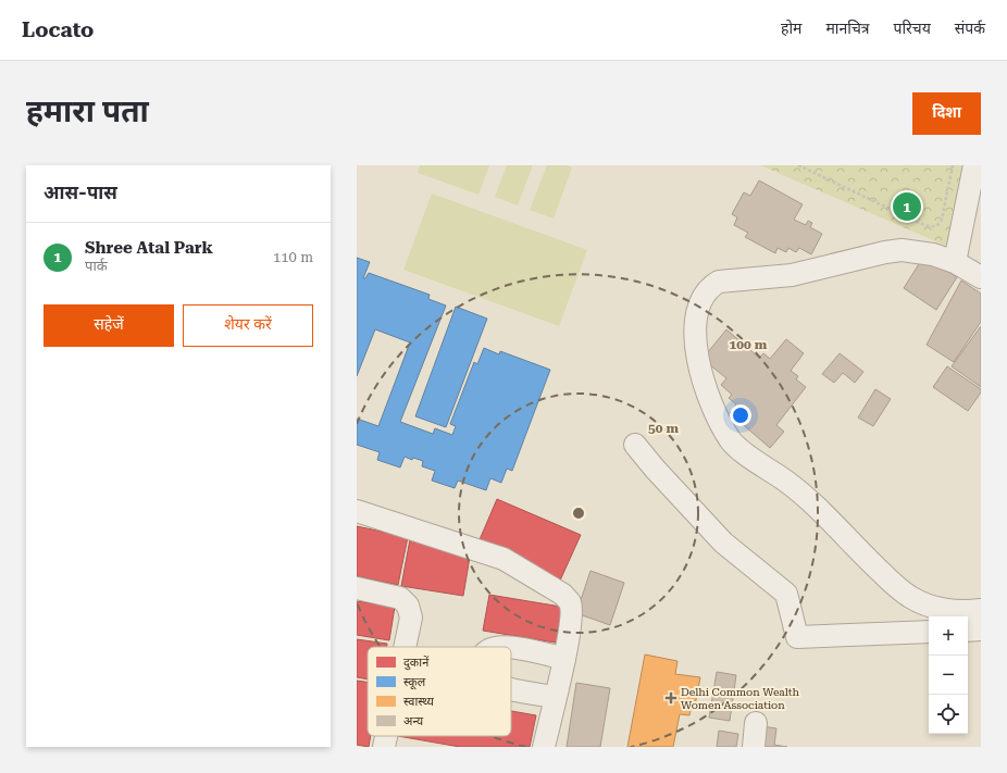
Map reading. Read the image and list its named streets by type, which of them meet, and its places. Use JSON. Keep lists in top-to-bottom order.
{
  "places": {
    "health": ["Delhi Common Wealth Women Association"]
  },
  "legend": [
    "दुकानें",
    "स्कूल",
    "स्वास्थ्य",
    "अन्य"
  ],
  "page": {
    "header": "Locato",
    "nav": [
      "होम",
      "मानचित्र",
      "परिचय",
      "संपर्क"
    ],
    "buttons": [
      "दिशा",
      ["सहेजें", "शेयर करें"]
    ],
    "title": "हमारा पता",
    "heading": "आस-पास",
    "pins": "1",
    "list": [
      {
        "mark": "1",
        "name": "Shree Atal Park",
        "note": "पार्क",
        "value": "110 m"
      }
    ],
    "map_buttons": ["+", "−"]
  },
  "rings": ["100 m", "50 m"]
}
